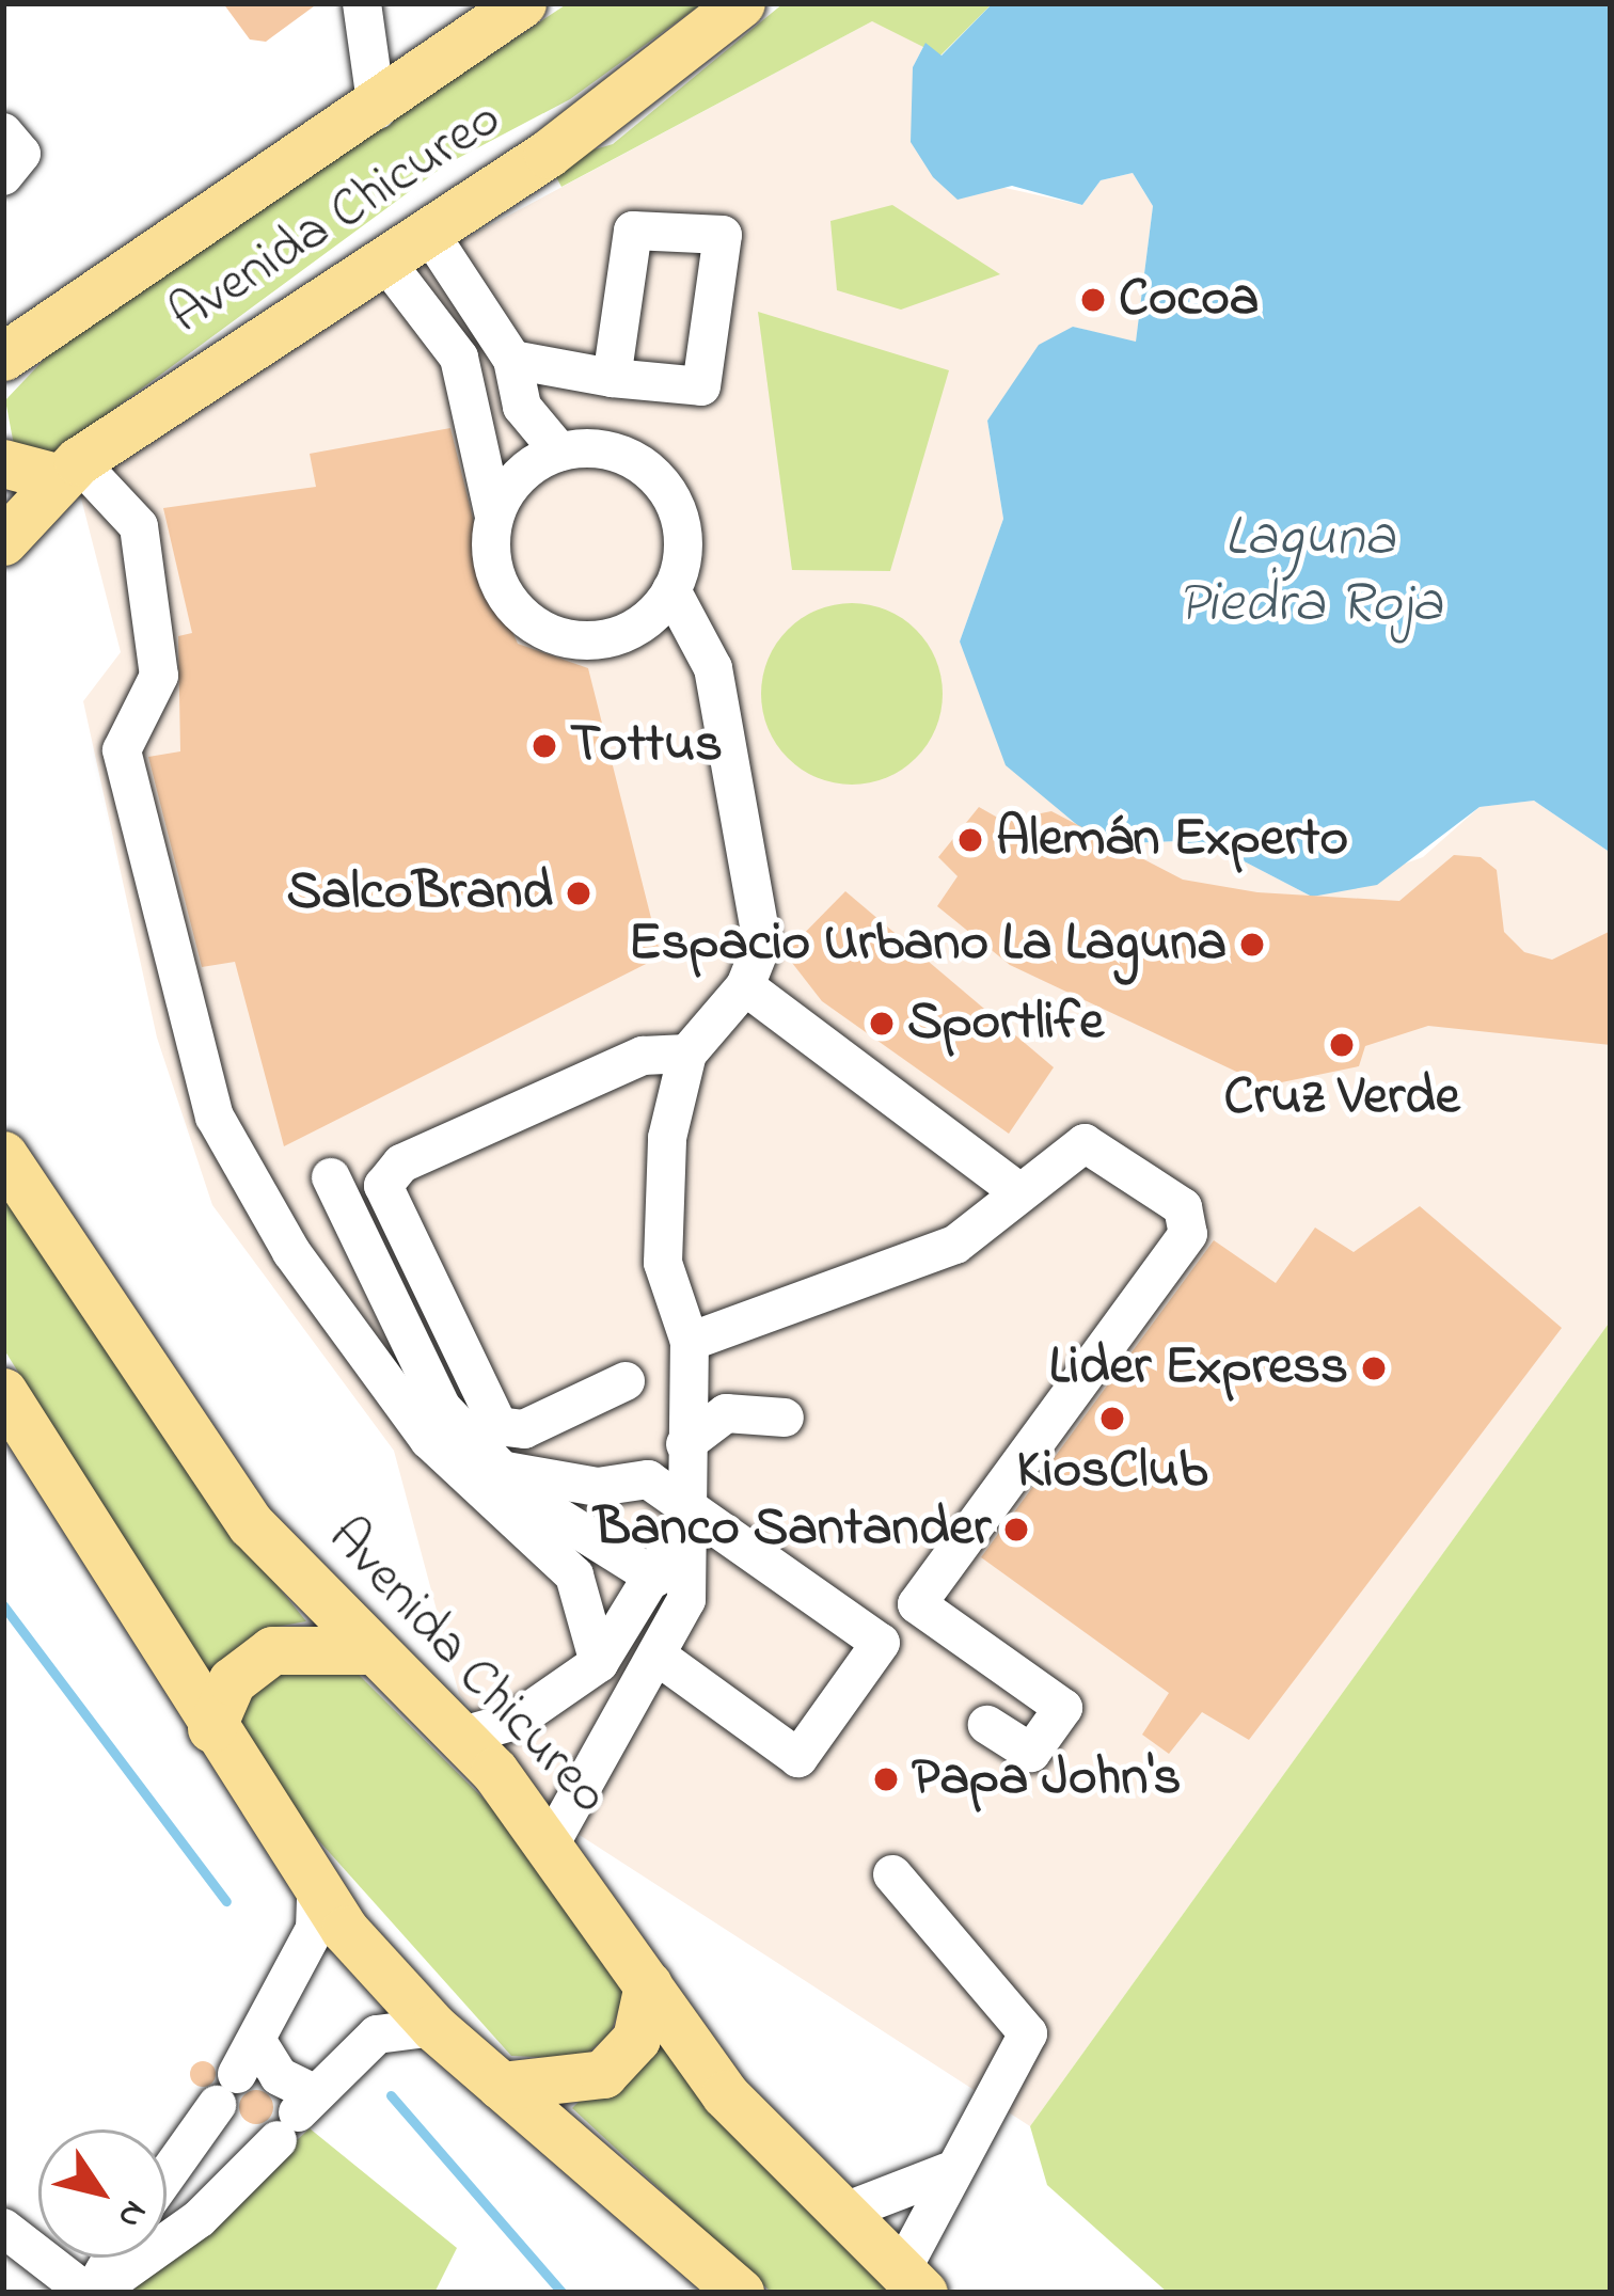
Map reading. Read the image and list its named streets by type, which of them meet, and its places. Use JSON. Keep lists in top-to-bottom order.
{
  "streets": {
    "main road": ["Avenida Chicureo"]
  },
  "water": ["Laguna Piedra Roja"],
  "places": [
    "Cocoa",
    "Tottus",
    "Alemán Experto",
    "SalcoBrand",
    "Espacio Urbano La Laguna",
    "Sportlife",
    "Cruz Verde",
    "Lider Express",
    "KiosClub",
    "Banco Santander",
    "Papa John's"
  ],
  "north": "bottom right"
}
